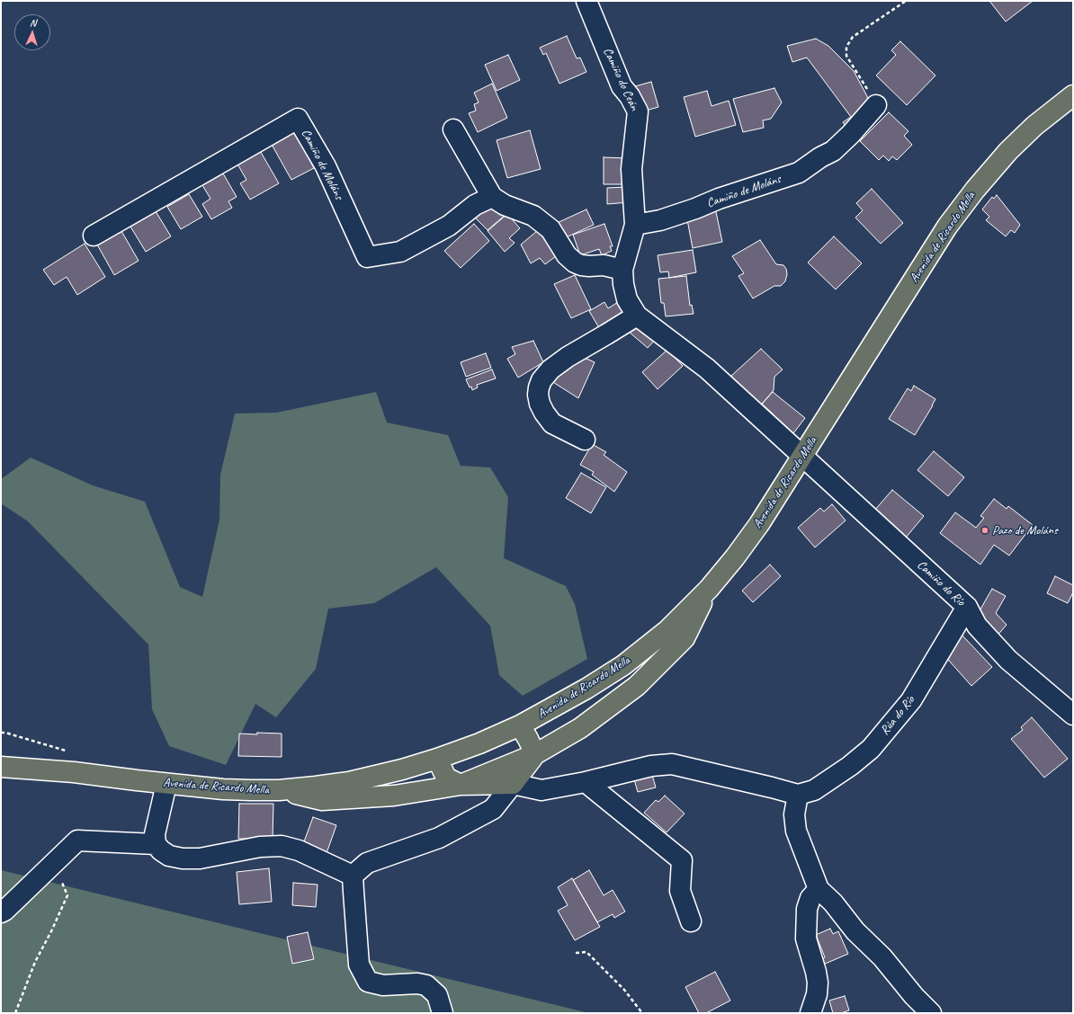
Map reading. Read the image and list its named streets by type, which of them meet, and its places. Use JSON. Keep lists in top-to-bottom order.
{
  "streets": {
    "main road": ["Avenida de Ricardo Mella"],
    "street": [
      "Camiño do Ceán",
      "Camiño de Moláns",
      "Camiño do Río",
      "Rúa do Río"
    ]
  },
  "crossings": [
    ["Camiño do Ceán", "Camiño de Moláns"],
    ["Avenida de Ricardo Mella", "Camiño do Río"],
    ["Camiño do Río", "Rúa do Río"]
  ],
  "places": ["Pazo de Moláns"],
  "north": "top"
}
